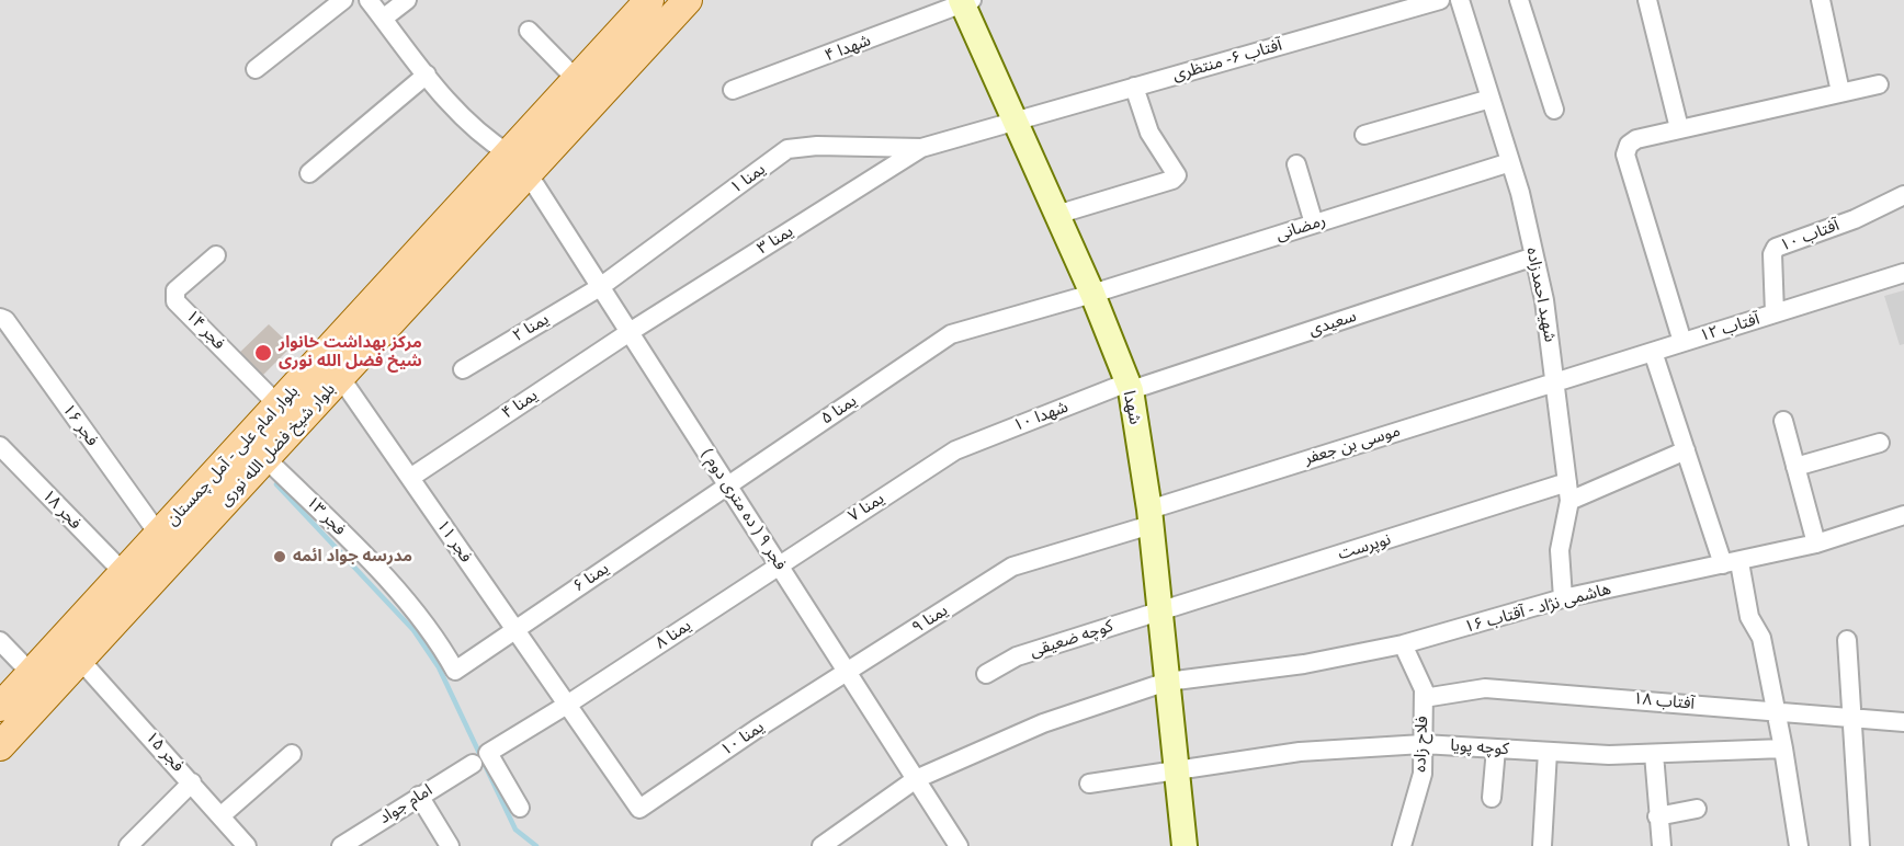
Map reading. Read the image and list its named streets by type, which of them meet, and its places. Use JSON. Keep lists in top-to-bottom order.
{
  "streets": {
    "main road": ["شهدا", "بلوار شیخ فضل الله نوری", "بلوار امام علی - آمل چمستان"],
    "street": [
      "شهدا ۴",
      "آفتاب ۶- منتظری",
      "یمنا ۱",
      "رمضانی",
      "آفتاب ۱۰",
      "یمنا ۳",
      "شهید احمدزاده",
      "سعیدی",
      "یمنا ۲",
      "آفتاب ۱۲",
      "فجر ۱۴",
      "یمنا ۴",
      "یمنا ۵",
      "شهدا ۱۰",
      "فجر ۱۶",
      "موسی بن جعفر",
      "یمنا ۷",
      "فجر ۱۸",
      "فجر ۹ ( ده متری دوم )",
      "فجر ۱۳",
      "فجر ۱۱",
      "نوپرست",
      "یمنا ۶",
      "هاشمی نژاد - آقتاب ۱۶",
      "یمنا ۹",
      "یمنا ۸",
      "کوچه ضعیقی",
      "آفتاب ۱۸",
      "یمنا ۱۰",
      "فلاح زاده",
      "کوچه پویا",
      "فجر ۱۵",
      "امام جواد"
    ]
  },
  "crossings": [
    ["شهدا ۴", "شهدا"],
    ["آفتاب ۶- منتظری", "یمنا ۱"],
    ["آفتاب ۶- منتظری", "یمنا ۳"],
    ["آفتاب ۶- منتظری", "شهدا"],
    ["یمنا ۱", "یمنا ۳"],
    ["یمنا ۱", "یمنا ۲"],
    ["یمنا ۱", "فجر ۹ ( ده متری دوم )"],
    ["رمضانی", "شهید احمدزاده"],
    ["رمضانی", "شهدا"],
    ["رمضانی", "یمنا ۵"],
    ["آفتاب ۱۰", "آفتاب ۱۲"],
    ["یمنا ۳", "یمنا ۴"],
    ["یمنا ۳", "فجر ۹ ( ده متری دوم )"],
    ["شهید احمدزاده", "سعیدی"],
    ["شهید احمدزاده", "آفتاب ۱۲"],
    ["شهید احمدزاده", "موسی بن جعفر"],
    ["شهید احمدزاده", "نوپرست"],
    ["شهید احمدزاده", "هاشمی نژاد - آقتاب ۱۶"],
    ["سعیدی", "شهدا"],
    ["سعیدی", "شهدا ۱۰"],
    ["یمنا ۲", "فجر ۹ ( ده متری دوم )"],
    ["آفتاب ۱۲", "موسی بن جعفر"],
    ["فجر ۱۴", "بلوار امام علی - آمل چمستان"],
    ["یمنا ۴", "فجر ۹ ( ده متری دوم )"],
    ["یمنا ۴", "فجر ۱۱"],
    ["شهدا", "شهدا ۱۰"],
    ["شهدا", "موسی بن جعفر"],
    ["شهدا", "نوپرست"],
    ["شهدا", "هاشمی نژاد - آقتاب ۱۶"],
    ["شهدا", "کوچه ضعیقی"],
    ["شهدا", "کوچه پویا"],
    ["یمنا ۵", "فجر ۹ ( ده متری دوم )"],
    ["یمنا ۵", "یمنا ۶"],
    ["شهدا ۱۰", "یمنا ۷"],
    ["فجر ۱۶", "بلوار امام علی - آمل چمستان"],
    ["بلوار شیخ فضل الله نوری", "بلوار امام علی - آمل چمستان"],
    ["بلوار شیخ فضل الله نوری", "فجر ۹ ( ده متری دوم )"],
    ["بلوار شیخ فضل الله نوری", "فجر ۱۳"],
    ["بلوار شیخ فضل الله نوری", "فجر ۱۱"],
    ["بلوار شیخ فضل الله نوری", "فجر ۱۵"],
    ["موسی بن جعفر", "یمنا ۹"],
    ["بلوار امام علی - آمل چمستان", "فجر ۱۸"],
    ["یمنا ۷", "فجر ۹ ( ده متری دوم )"],
    ["یمنا ۷", "یمنا ۸"],
    ["فجر ۹ ( ده متری دوم )", "یمنا ۶"],
    ["فجر ۹ ( ده متری دوم )", "هاشمی نژاد - آقتاب ۱۶"],
    ["فجر ۹ ( ده متری دوم )", "یمنا ۹"],
    ["فجر ۹ ( ده متری دوم )", "یمنا ۸"],
    ["فجر ۹ ( ده متری دوم )", "یمنا ۱۰"],
    ["فجر ۱۳", "یمنا ۶"],
    ["فجر ۱۱", "یمنا ۶"],
    ["فجر ۱۱", "یمنا ۸"],
    ["فجر ۱۱", "یمنا ۱۰"],
    ["نوپرست", "کوچه ضعیقی"],
    ["هاشمی نژاد - آقتاب ۱۶", "فلاح زاده"],
    ["یمنا ۹", "یمنا ۱۰"],
    ["آفتاب ۱۸", "فلاح زاده"],
    ["فلاح زاده", "کوچه پویا"]
  ],
  "places": ["مرکز بهداشت خانوار شیخ فضل الله نوری", "مدرسه جواد ائمه"]
}
